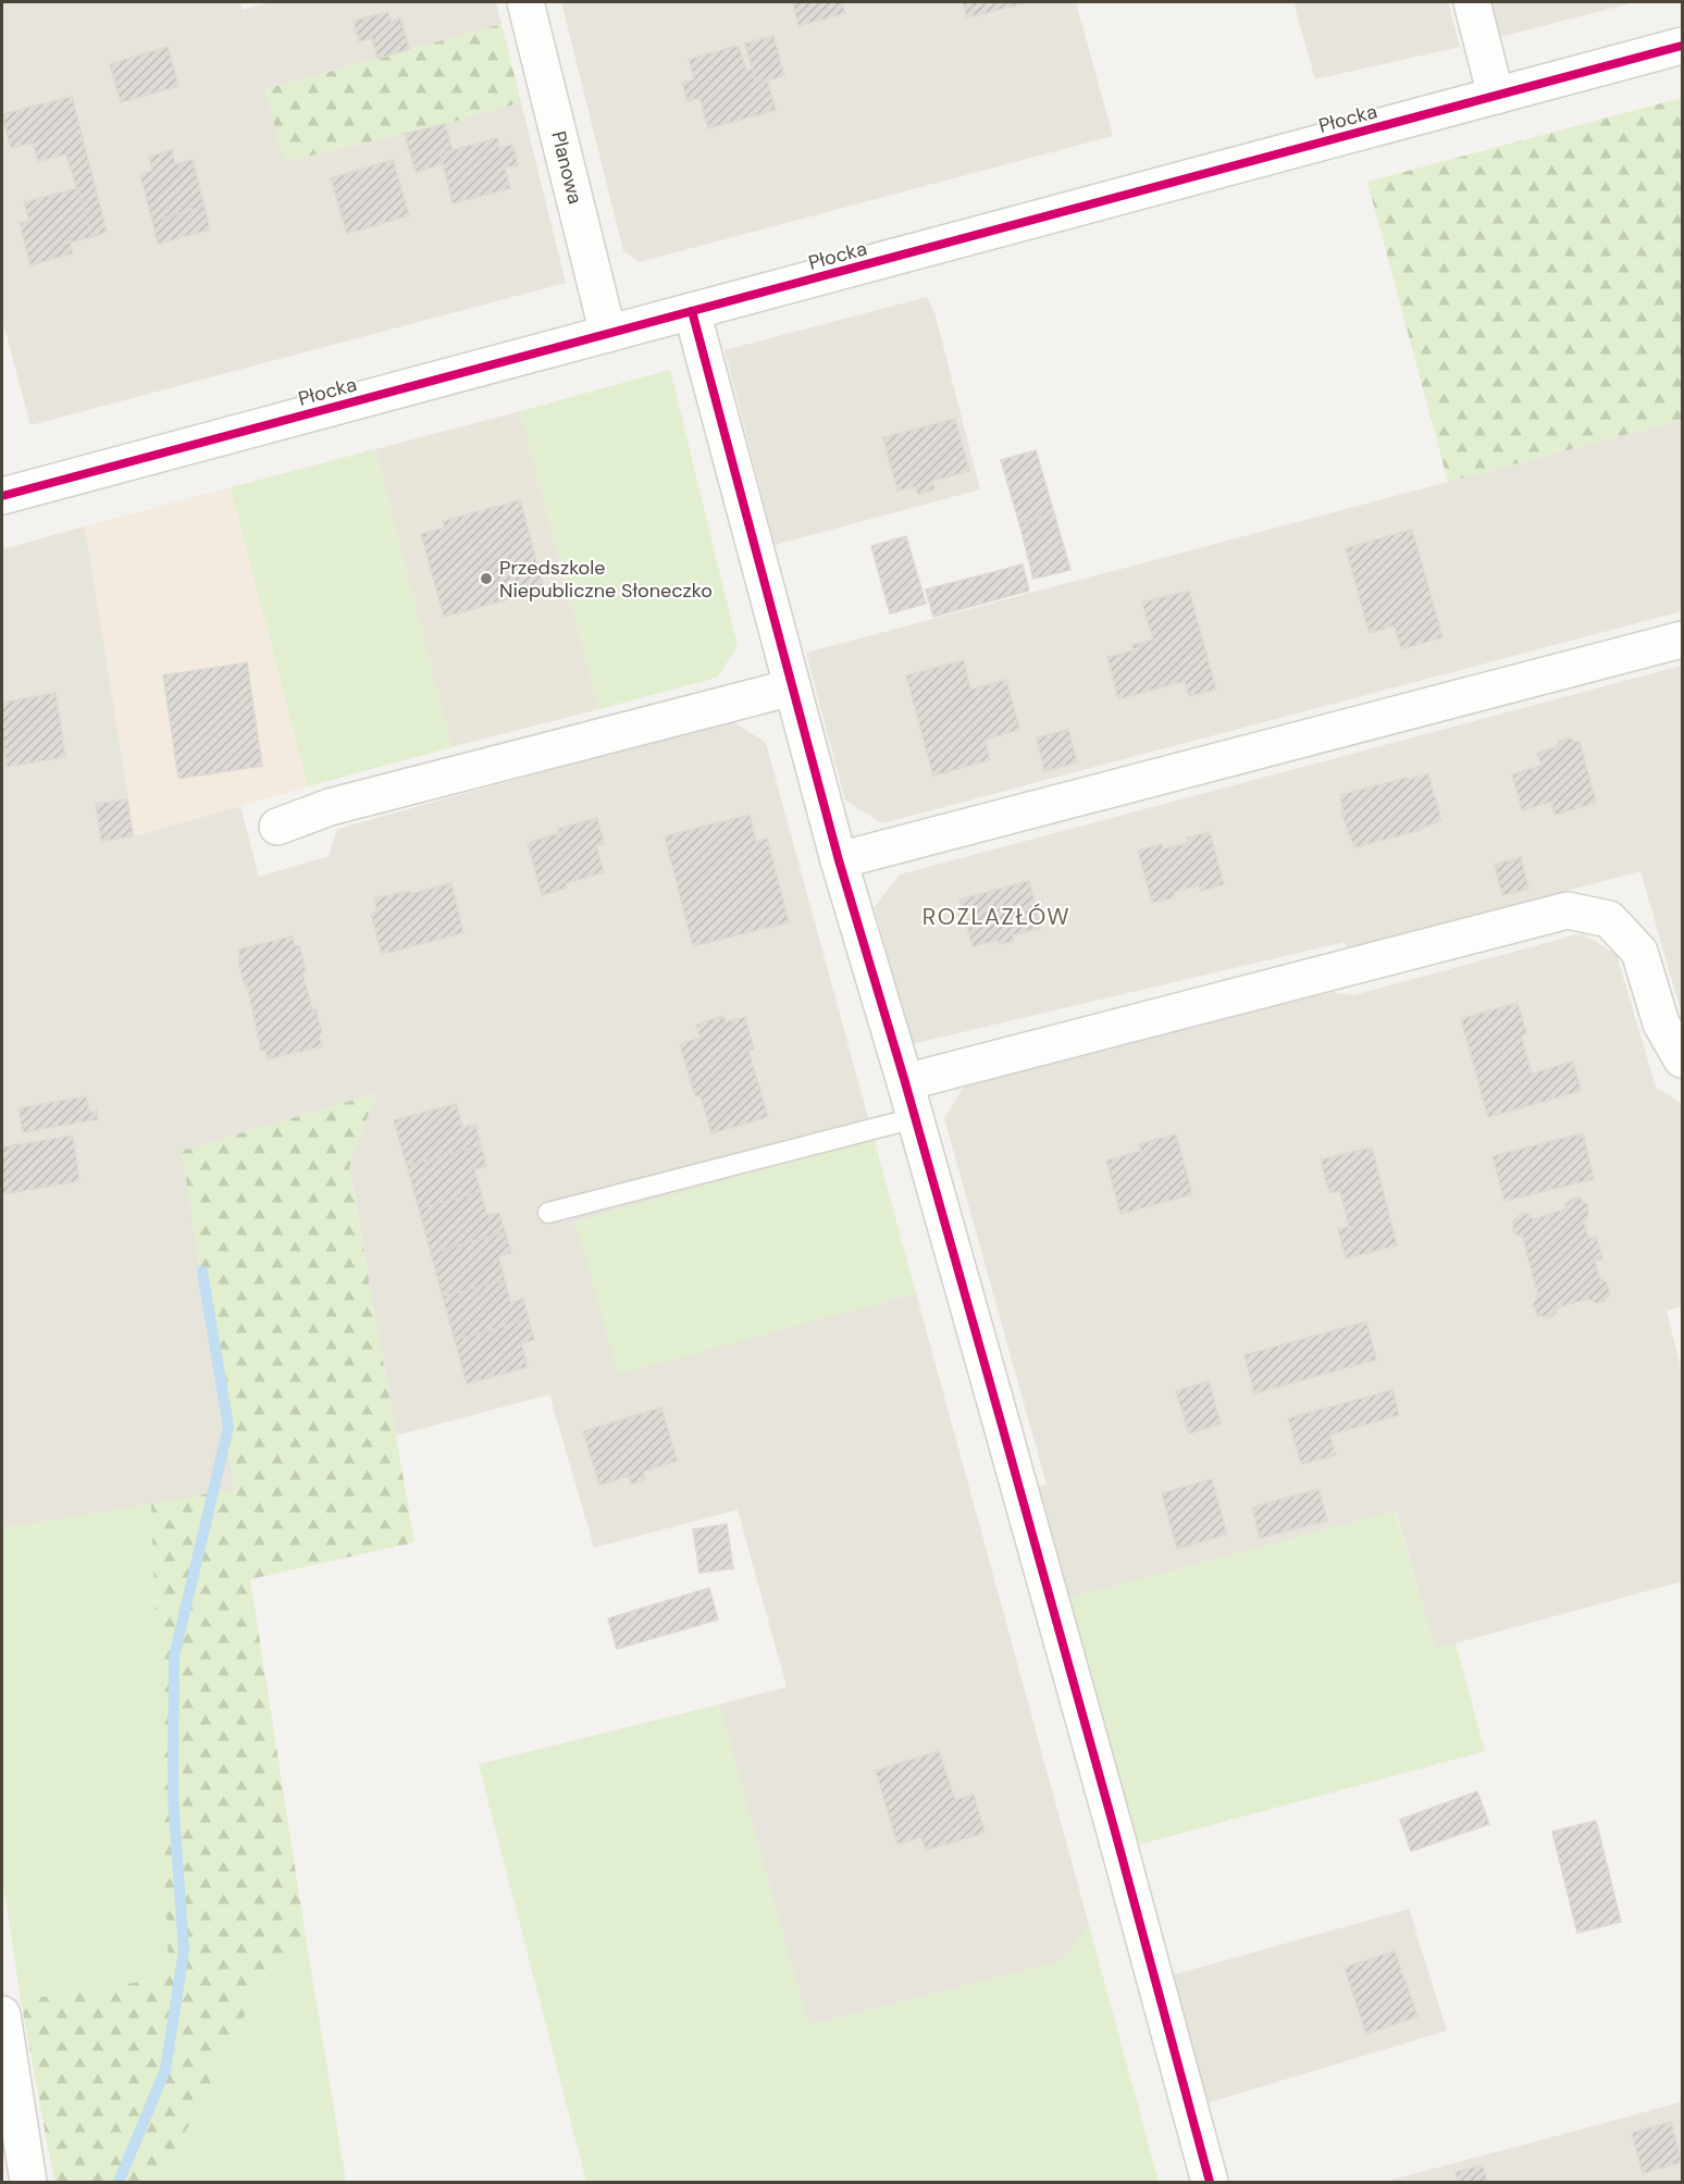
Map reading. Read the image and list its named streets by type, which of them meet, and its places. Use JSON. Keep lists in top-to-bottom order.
{
  "streets": {
    "street": ["Płocka", "Planowa"]
  },
  "crossings": [
    ["Płocka", "Planowa"]
  ],
  "districts": ["ROZLAZŁÓW"],
  "places": ["Przedszkole Niepubliczne Słoneczko"]
}
